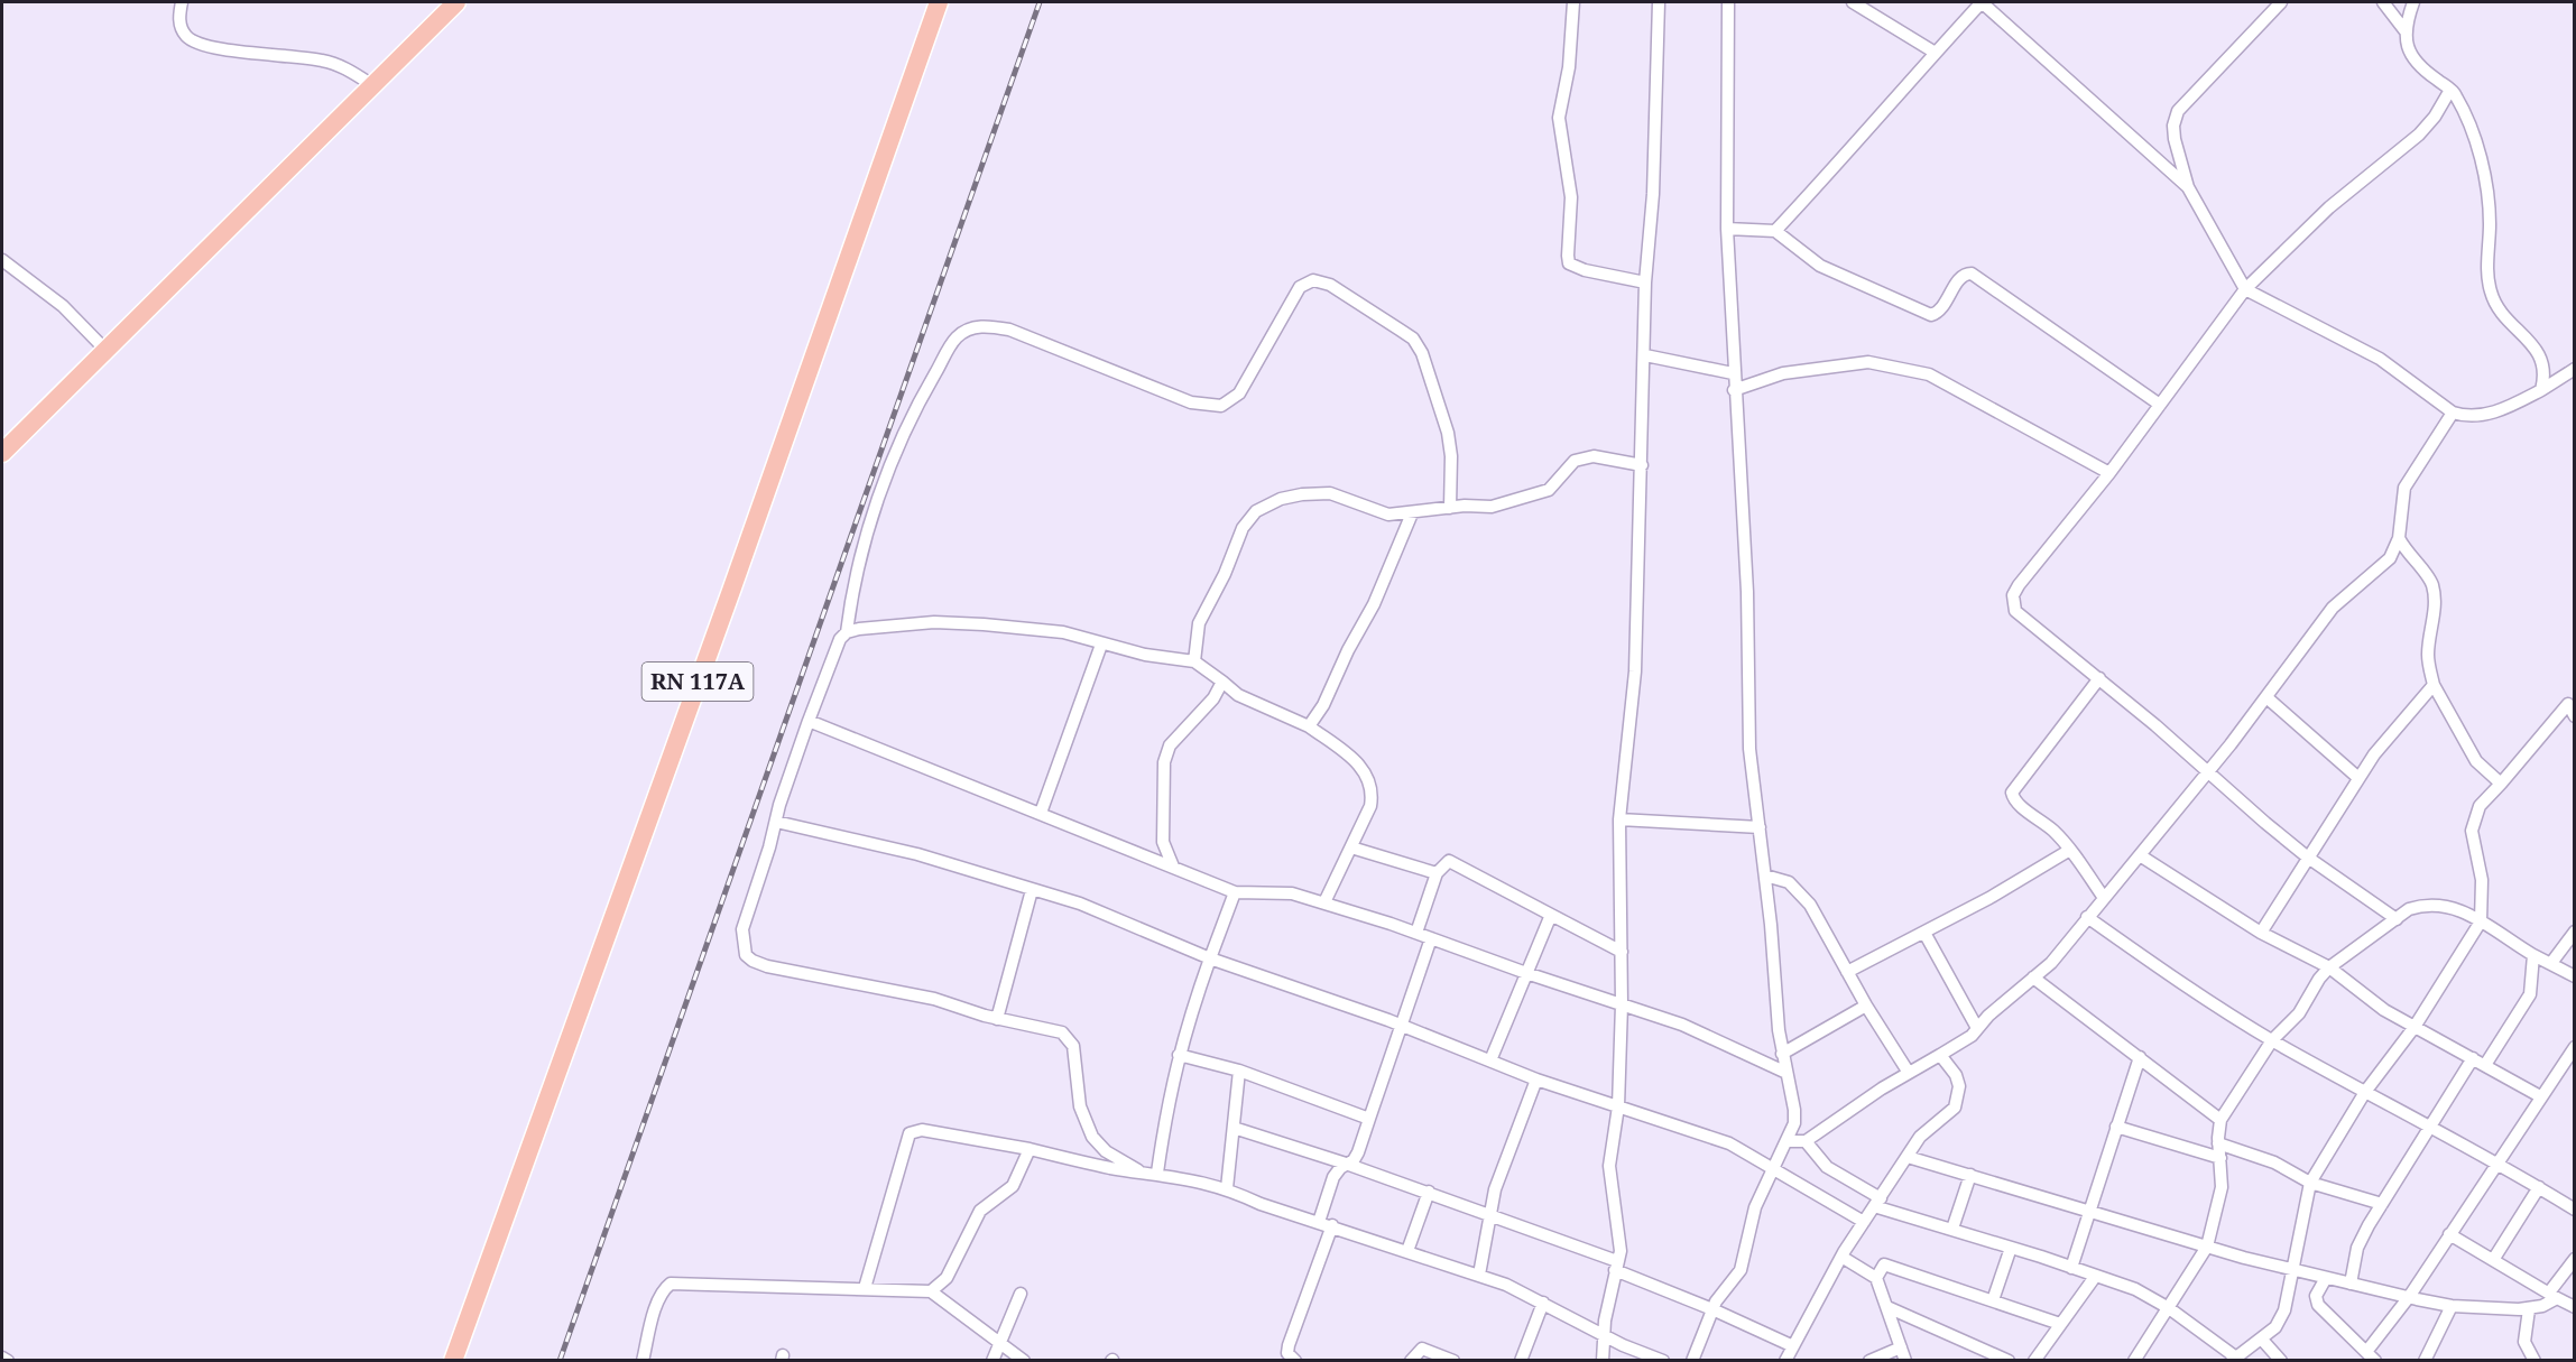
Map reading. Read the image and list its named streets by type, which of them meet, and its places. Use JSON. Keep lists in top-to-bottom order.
{
  "streets": {
    "main road": ["RN 117A"]
  }
}
